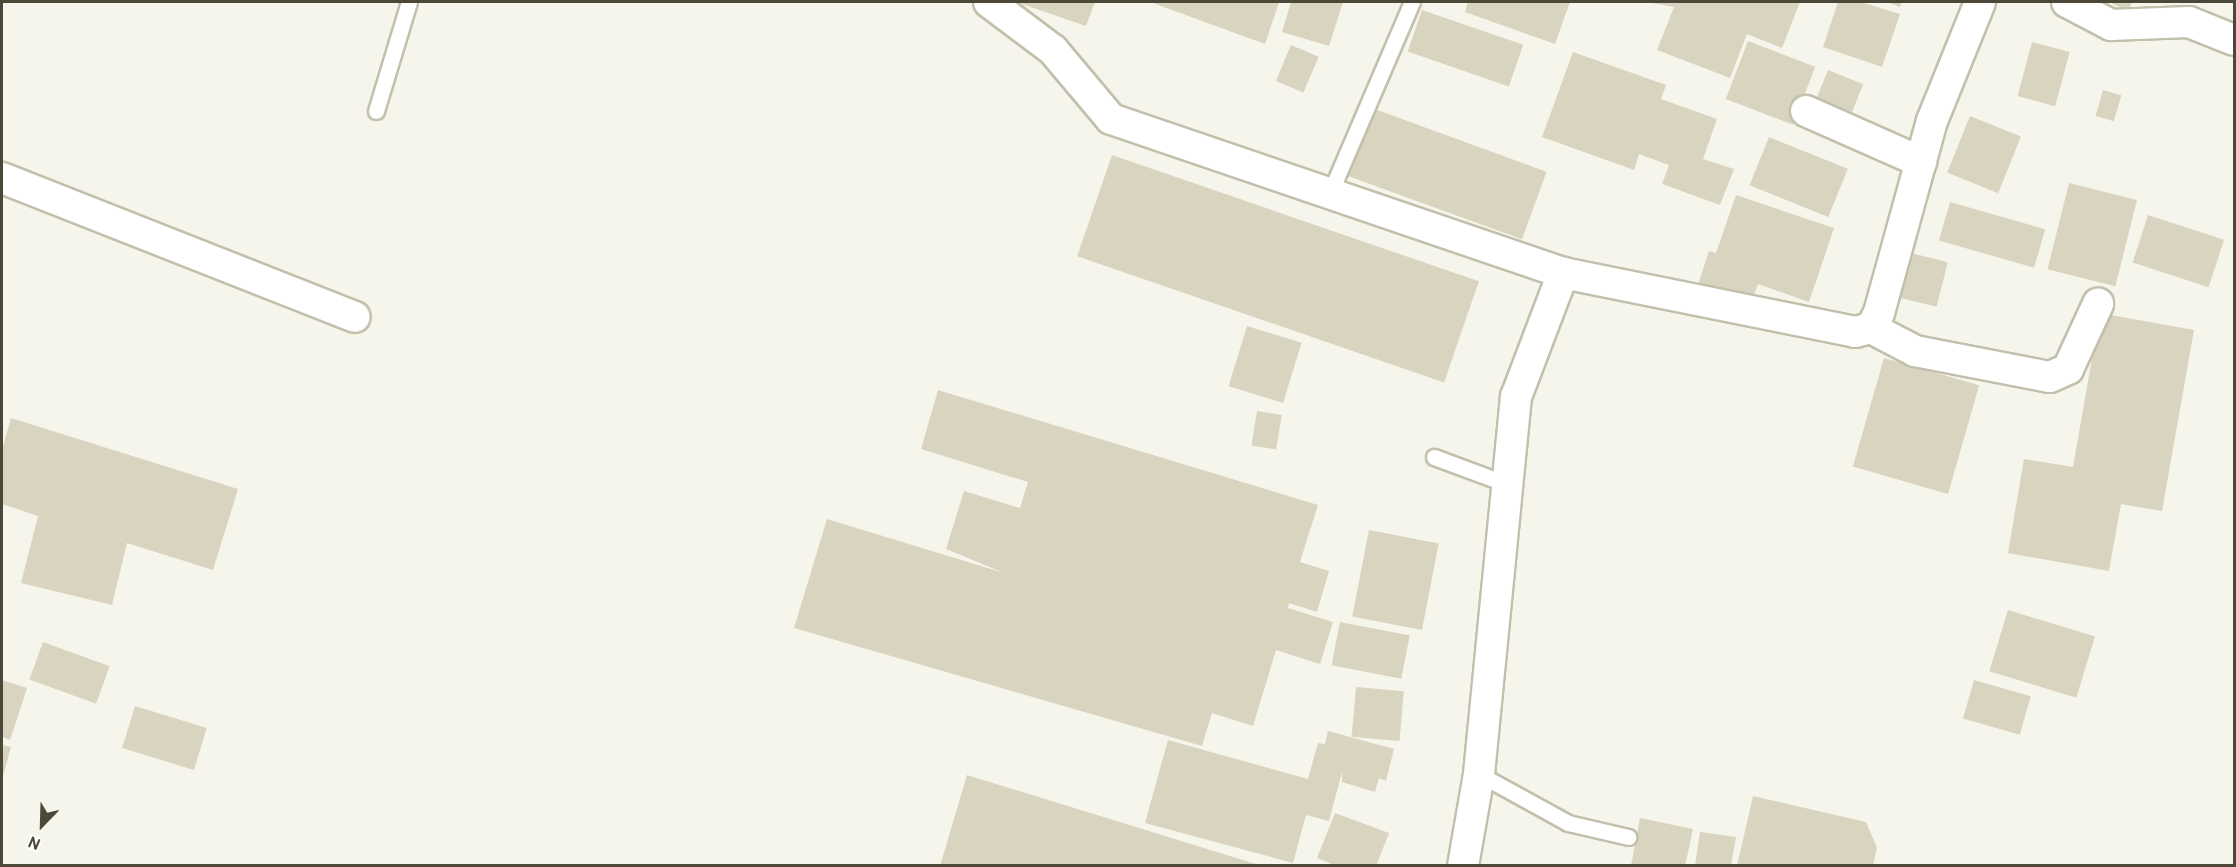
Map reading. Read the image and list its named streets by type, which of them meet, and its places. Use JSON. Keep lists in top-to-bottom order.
{
  "north": "bottom left"
}
